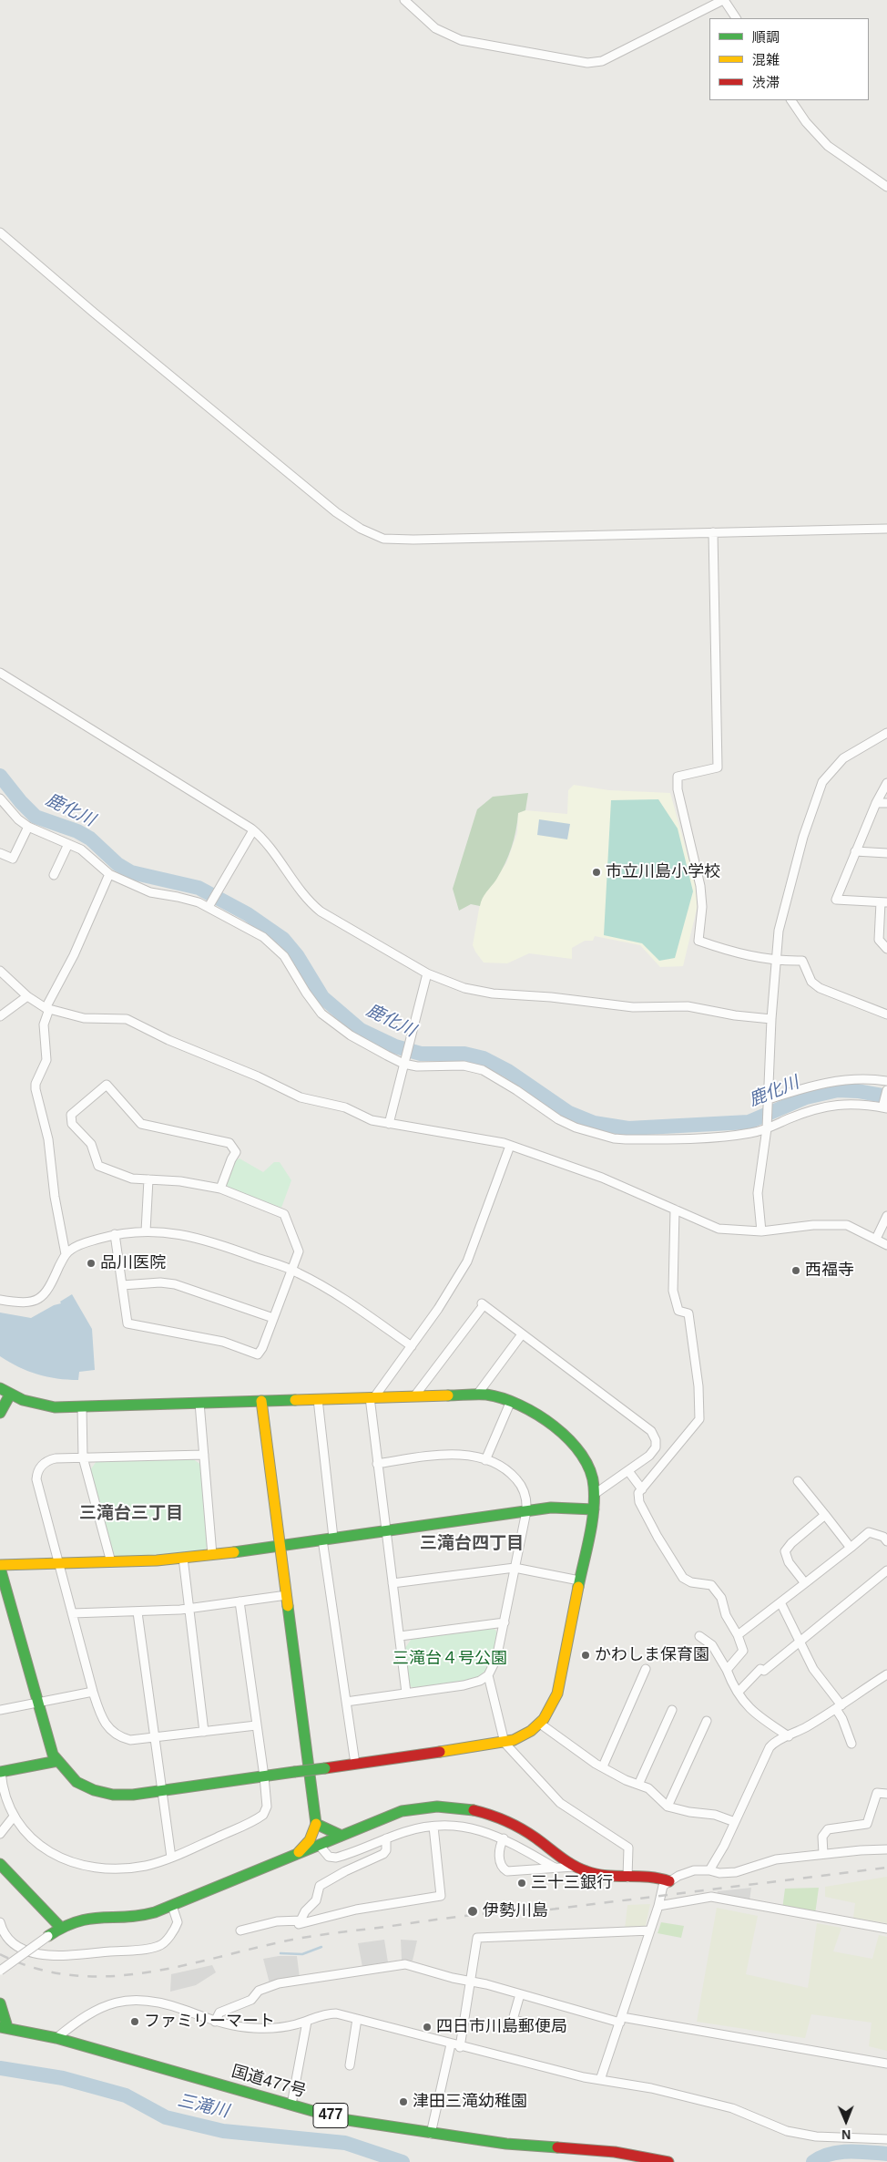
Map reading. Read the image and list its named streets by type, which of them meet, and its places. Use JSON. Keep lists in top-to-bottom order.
{
  "streets": {
    "main road": ["国道477号", "477"]
  },
  "districts": ["三滝台三丁目", "三滝台四丁目"],
  "water": ["鹿化川", "三滝川"],
  "parks": ["三滝台４号公園"],
  "places": [
    "市立川島小学校",
    "品川医院",
    "西福寺",
    "かわしま保育園",
    "三十三銀行",
    "伊勢川島",
    "ファミリーマート",
    "四日市川島郵便局",
    "津田三滝幼稚園"
  ],
  "legend": ["順調", "混雑", "渋滞"],
  "north": "bottom"
}
